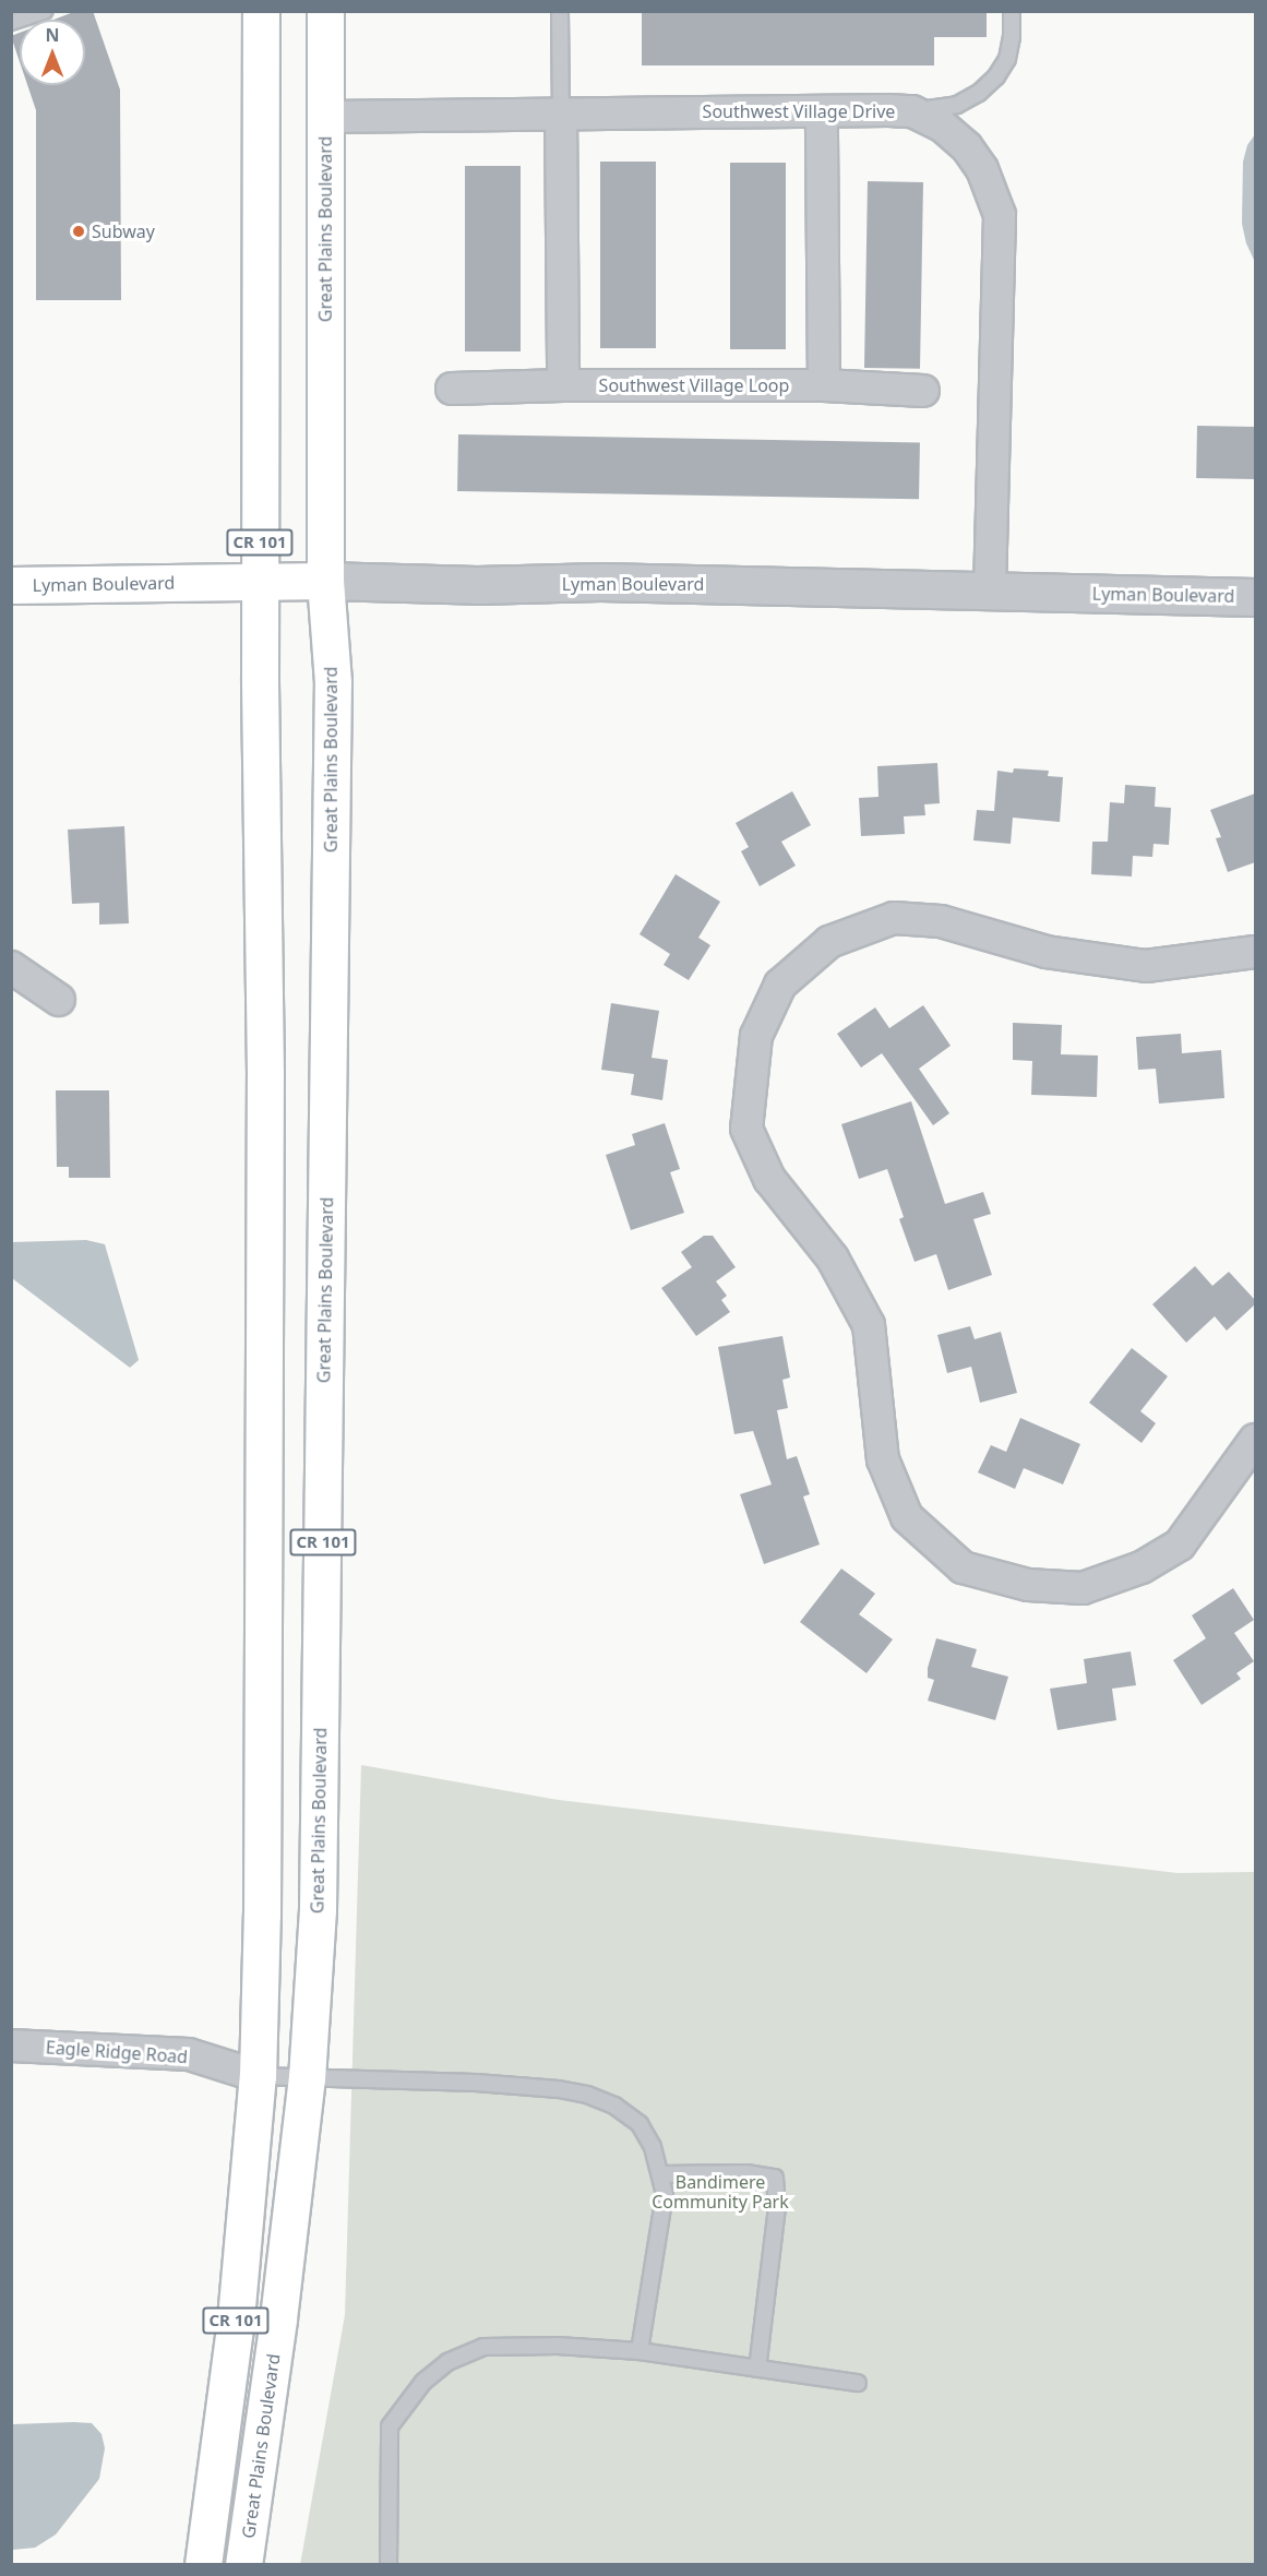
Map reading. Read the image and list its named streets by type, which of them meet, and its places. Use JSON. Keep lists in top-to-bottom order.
{
  "streets": {
    "main road": ["Great Plains Boulevard", "CR 101", "Lyman Boulevard"],
    "street": ["Southwest Village Drive", "Southwest Village Loop", "Eagle Ridge Road"]
  },
  "crossings": [
    ["Southwest Village Drive", "Great Plains Boulevard"],
    ["Southwest Village Drive", "Lyman Boulevard"],
    ["Great Plains Boulevard", "Lyman Boulevard"],
    ["CR 101", "Lyman Boulevard"],
    ["CR 101", "Eagle Ridge Road"]
  ],
  "parks": ["Bandimere Community Park"],
  "places": ["Subway"],
  "north": "top"
}
